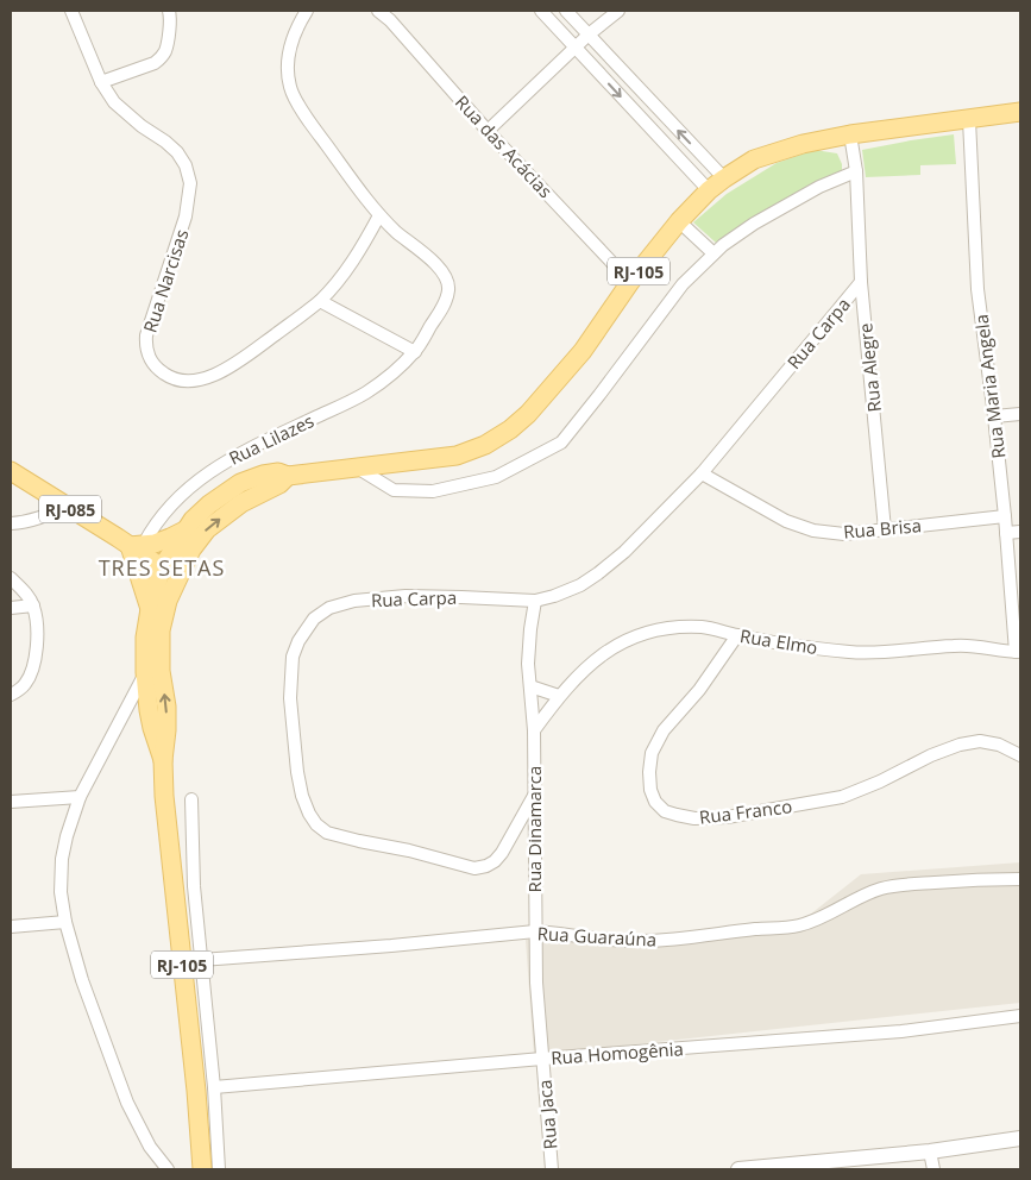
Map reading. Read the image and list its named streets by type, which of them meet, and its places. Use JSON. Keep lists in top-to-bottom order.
{
  "streets": {
    "main road": ["RJ-105", "RJ-085"],
    "street": [
      "Rua das Acácias",
      "Rua Narcisas",
      "Rua Carpa",
      "Rua Alegre",
      "Rua Maria Angela",
      "Rua Lilazes",
      "Rua Brisa",
      "Rua Elmo",
      "Rua Franco",
      "Rua Dinamarca",
      "Rua Guaraúna",
      "Rua Homogênia",
      "Rua Jaca"
    ]
  },
  "crossings": [
    ["Rua das Acácias", "RJ-105"],
    ["RJ-105", "Rua Alegre"],
    ["RJ-105", "Rua Maria Angela"],
    ["RJ-105", "RJ-085"],
    ["Rua Narcisas", "Rua Lilazes"],
    ["Rua Carpa", "Rua Alegre"],
    ["Rua Carpa", "Rua Brisa"],
    ["Rua Carpa", "Rua Dinamarca"],
    ["Rua Alegre", "Rua Brisa"],
    ["Rua Maria Angela", "Rua Brisa"],
    ["Rua Maria Angela", "Rua Elmo"],
    ["Rua Lilazes", "RJ-085"],
    ["Rua Elmo", "Rua Franco"],
    ["Rua Elmo", "Rua Dinamarca"],
    ["Rua Dinamarca", "Rua Guaraúna"],
    ["Rua Dinamarca", "Rua Homogênia"],
    ["Rua Dinamarca", "Rua Jaca"],
    ["Rua Homogênia", "Rua Jaca"]
  ],
  "districts": ["TRES SETAS"]
}
